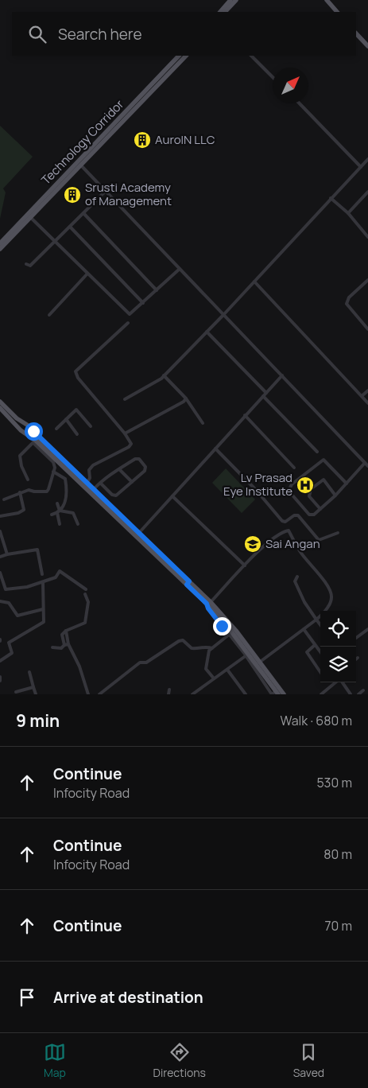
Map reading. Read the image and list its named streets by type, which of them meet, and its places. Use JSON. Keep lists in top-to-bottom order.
{
  "streets": {
    "main road": ["Technology Corridor"]
  },
  "places": {
    "building": ["AuroIN LLC", "Srusti Academy of Management"],
    "hospital": ["Lv Prasad Eye Institute"],
    "school or university": ["Sai Angan"]
  },
  "north": "top right",
  "page": {
    "search": "Search here",
    "heading": ["9 min", "Walk · 680 m"],
    "list": [
      ["Continue", "Infocity Road", "530 m"],
      ["Continue", "Infocity Road", "80 m"],
      ["Continue", "70 m"],
      "Arrive at destination"
    ],
    "nav": ["Map", "Directions", "Saved"]
  }
}
